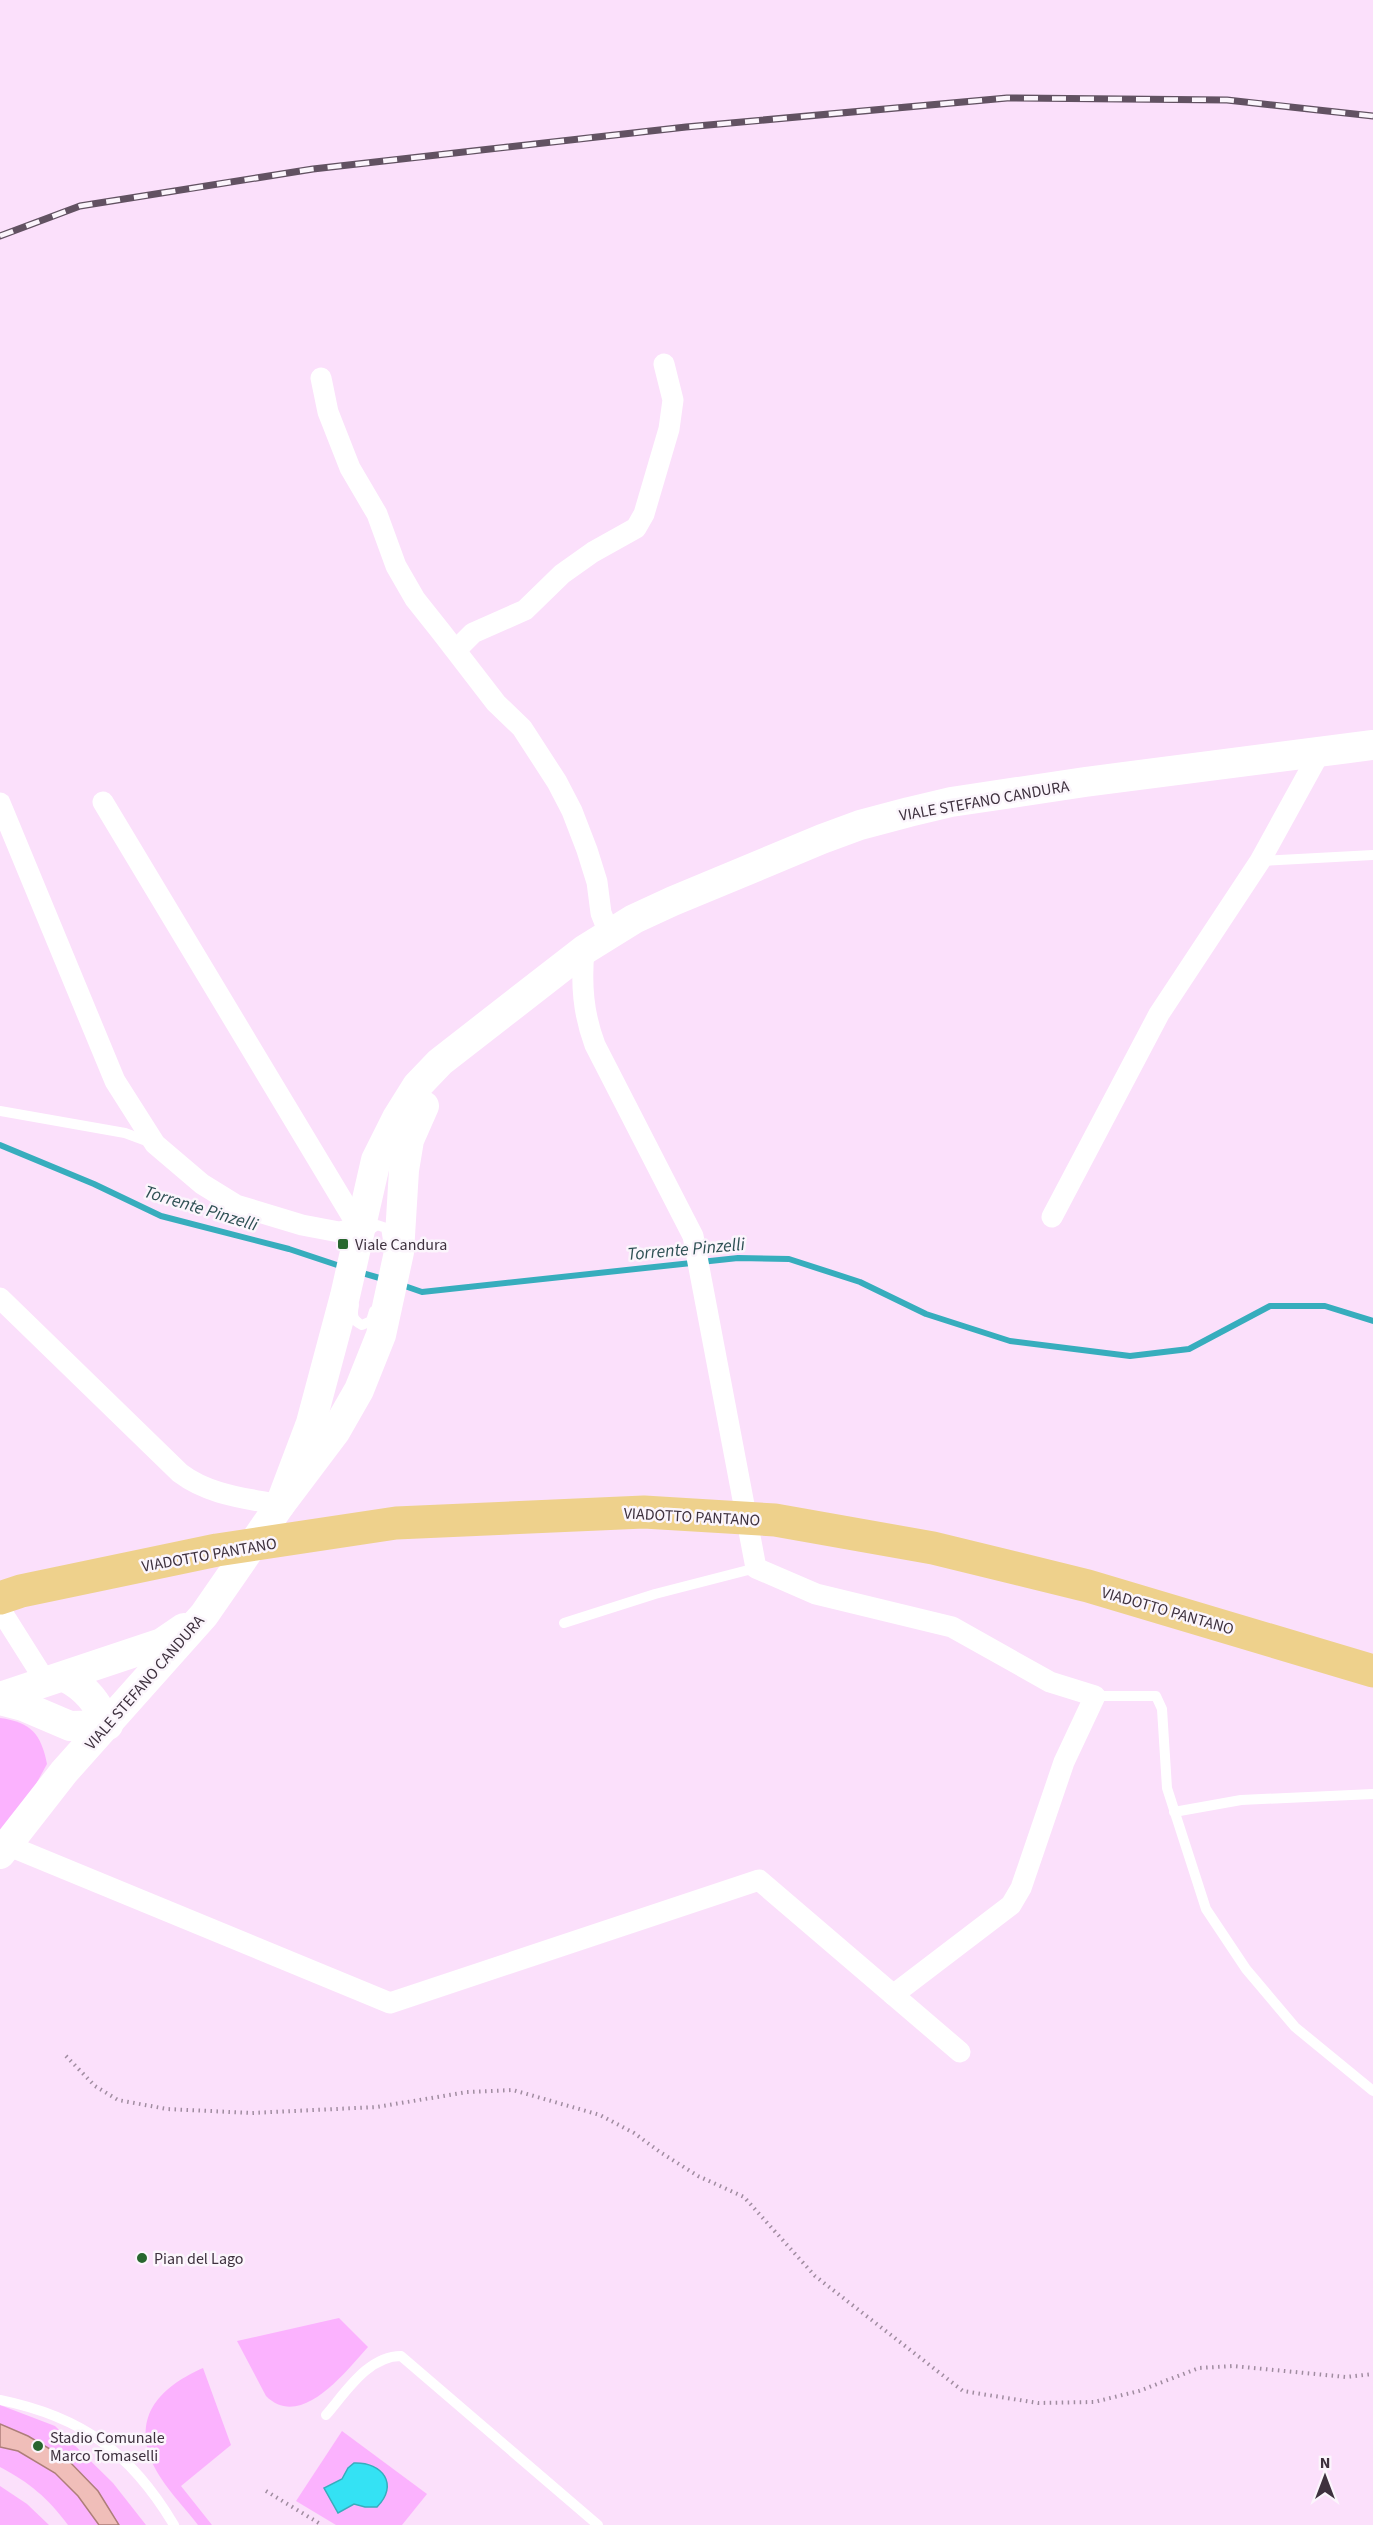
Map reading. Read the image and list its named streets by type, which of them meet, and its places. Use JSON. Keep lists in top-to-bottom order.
{
  "streets": {
    "main road": ["VIALE STEFANO CANDURA", "VIADOTTO PANTANO"]
  },
  "water": ["Torrente Pinzelli"],
  "places": {
    "transit": ["Viale Candura"],
    "other": ["Pian del Lago", "Stadio Comunale Marco Tomaselli"]
  },
  "north": "top"
}
